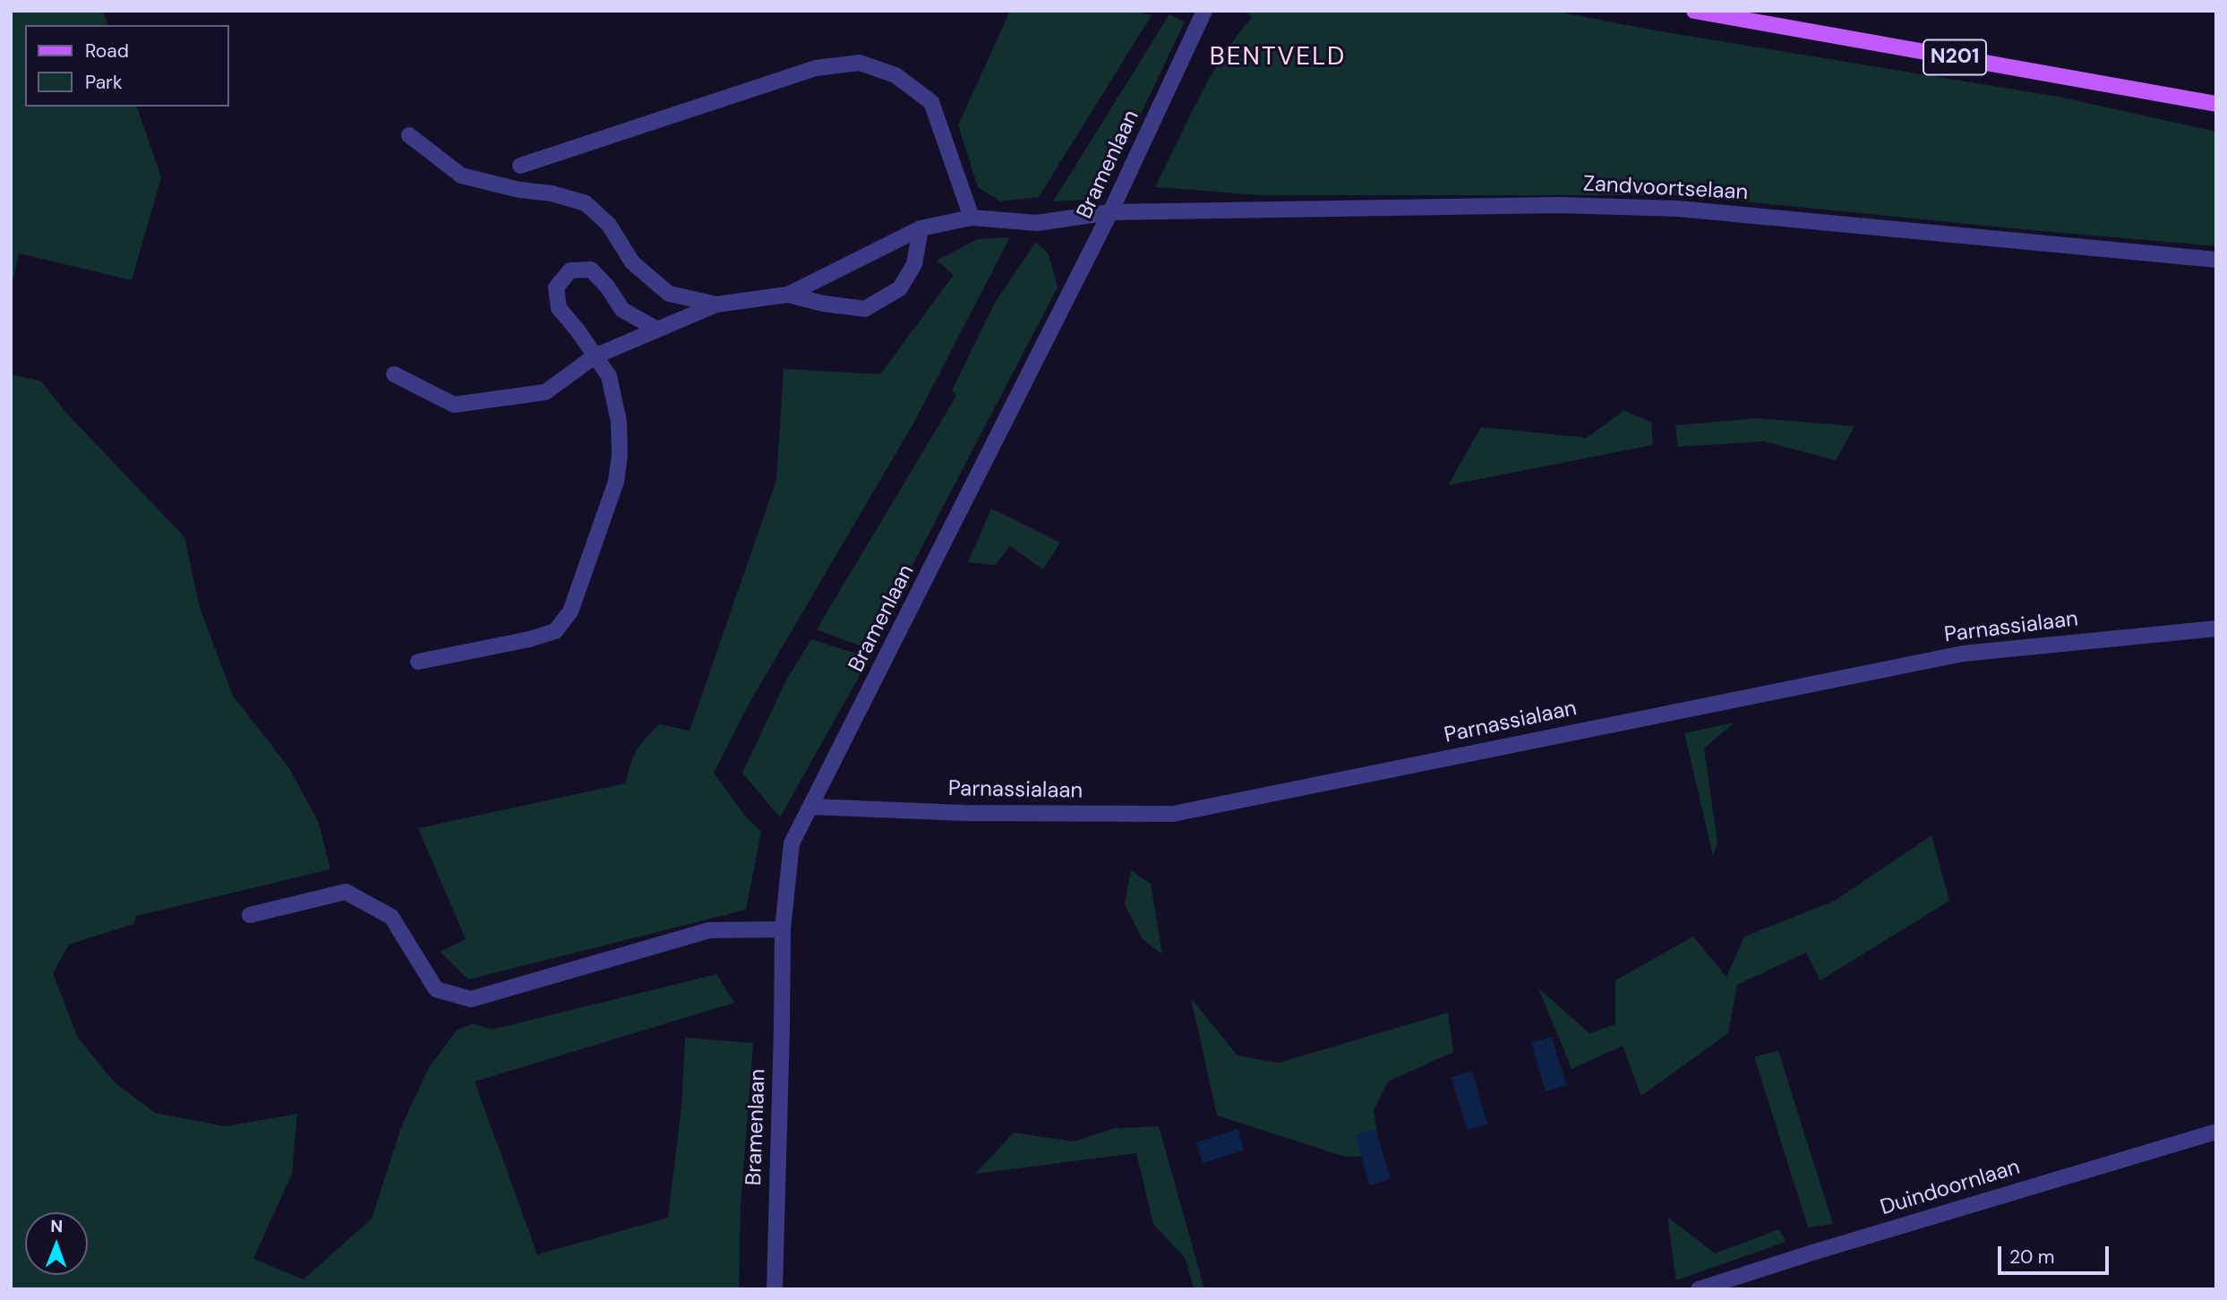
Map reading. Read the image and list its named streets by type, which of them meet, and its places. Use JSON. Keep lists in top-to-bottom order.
{
  "streets": {
    "main road": ["N201"],
    "street": [
      "Bramenlaan",
      "Zandvoortselaan",
      "Parnassialaan",
      "Duindoornlaan"
    ]
  },
  "crossings": [
    ["Bramenlaan", "Zandvoortselaan"],
    ["Bramenlaan", "Parnassialaan"]
  ],
  "districts": ["BENTVELD"],
  "legend": ["Road", "Park"],
  "scale_bar": "20 m",
  "north": "top"
}
